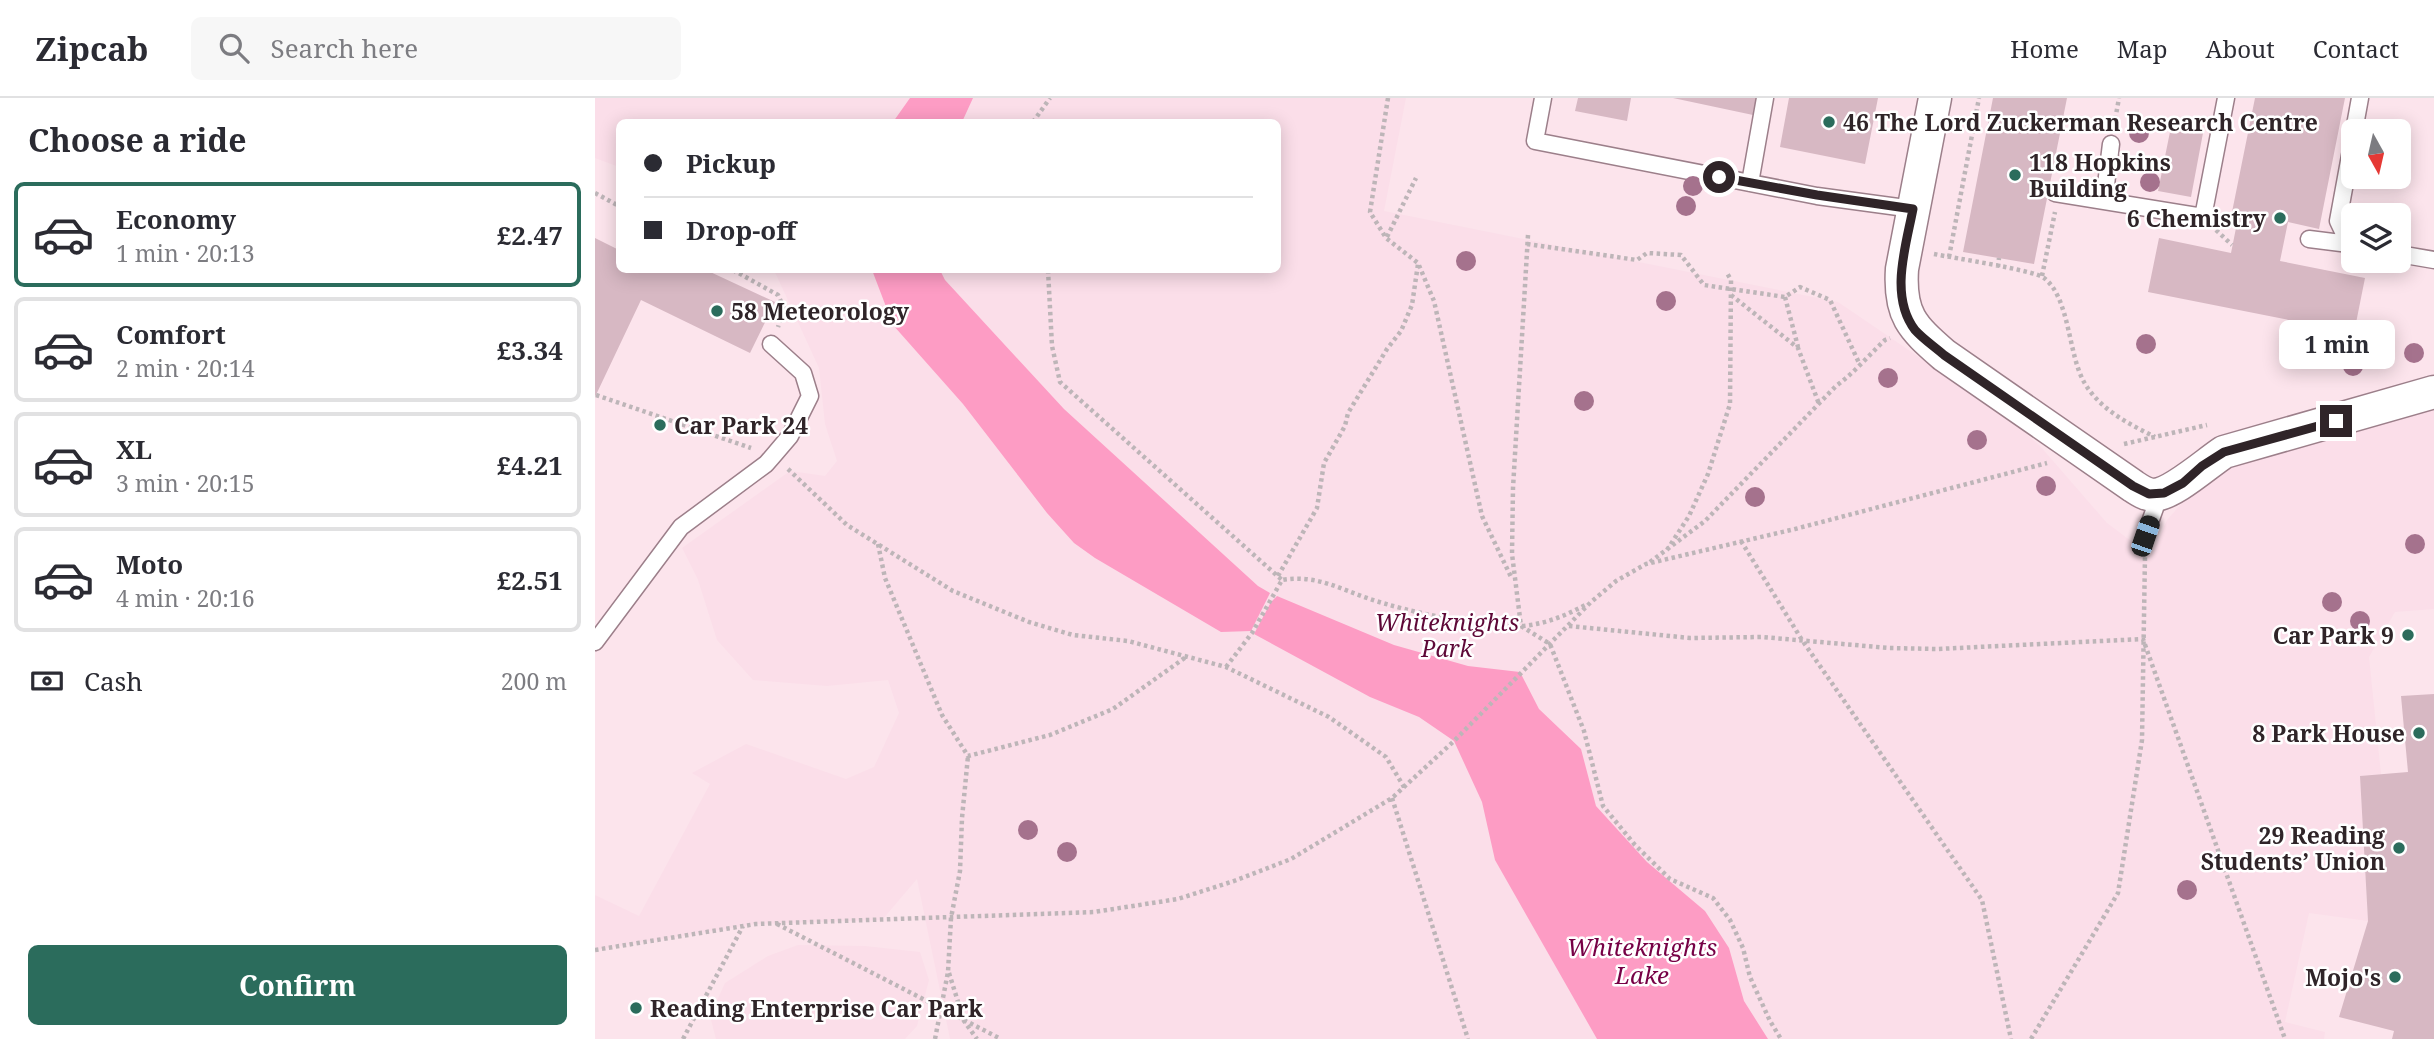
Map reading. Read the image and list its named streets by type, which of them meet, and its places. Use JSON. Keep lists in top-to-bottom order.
{
  "water": ["Whiteknights Lake"],
  "parks": ["Whiteknights Park"],
  "places": [
    "46 The Lord Zuckerman Research Centre",
    "118 Hopkins Building",
    "6 Chemistry",
    "58 Meteorology",
    "Car Park 24",
    "Car Park 9",
    "8 Park House",
    "29 Reading Students’ Union",
    "Mojo's",
    "Reading Enterprise Car Park"
  ],
  "north": "bottom",
  "page": {
    "header": "Zipcab",
    "search": "Search here",
    "nav": [
      "Home",
      "Map",
      "About",
      "Contact"
    ],
    "heading": "Choose a ride",
    "banner": ["Pickup", "Drop-off"],
    "list": [
      {
        "name": "Economy",
        "note": "1 min · 20:13",
        "value": "£2.47"
      },
      {
        "name": "Comfort",
        "note": "2 min · 20:14",
        "value": "£3.34"
      },
      {
        "name": "XL",
        "note": "3 min · 20:15",
        "value": "£4.21"
      },
      {
        "name": "Moto",
        "note": "4 min · 20:16",
        "value": "£2.51"
      }
    ],
    "bubble": "1 min",
    "pay": ["Cash", "200 m"],
    "buttons": "Confirm"
  }
}
